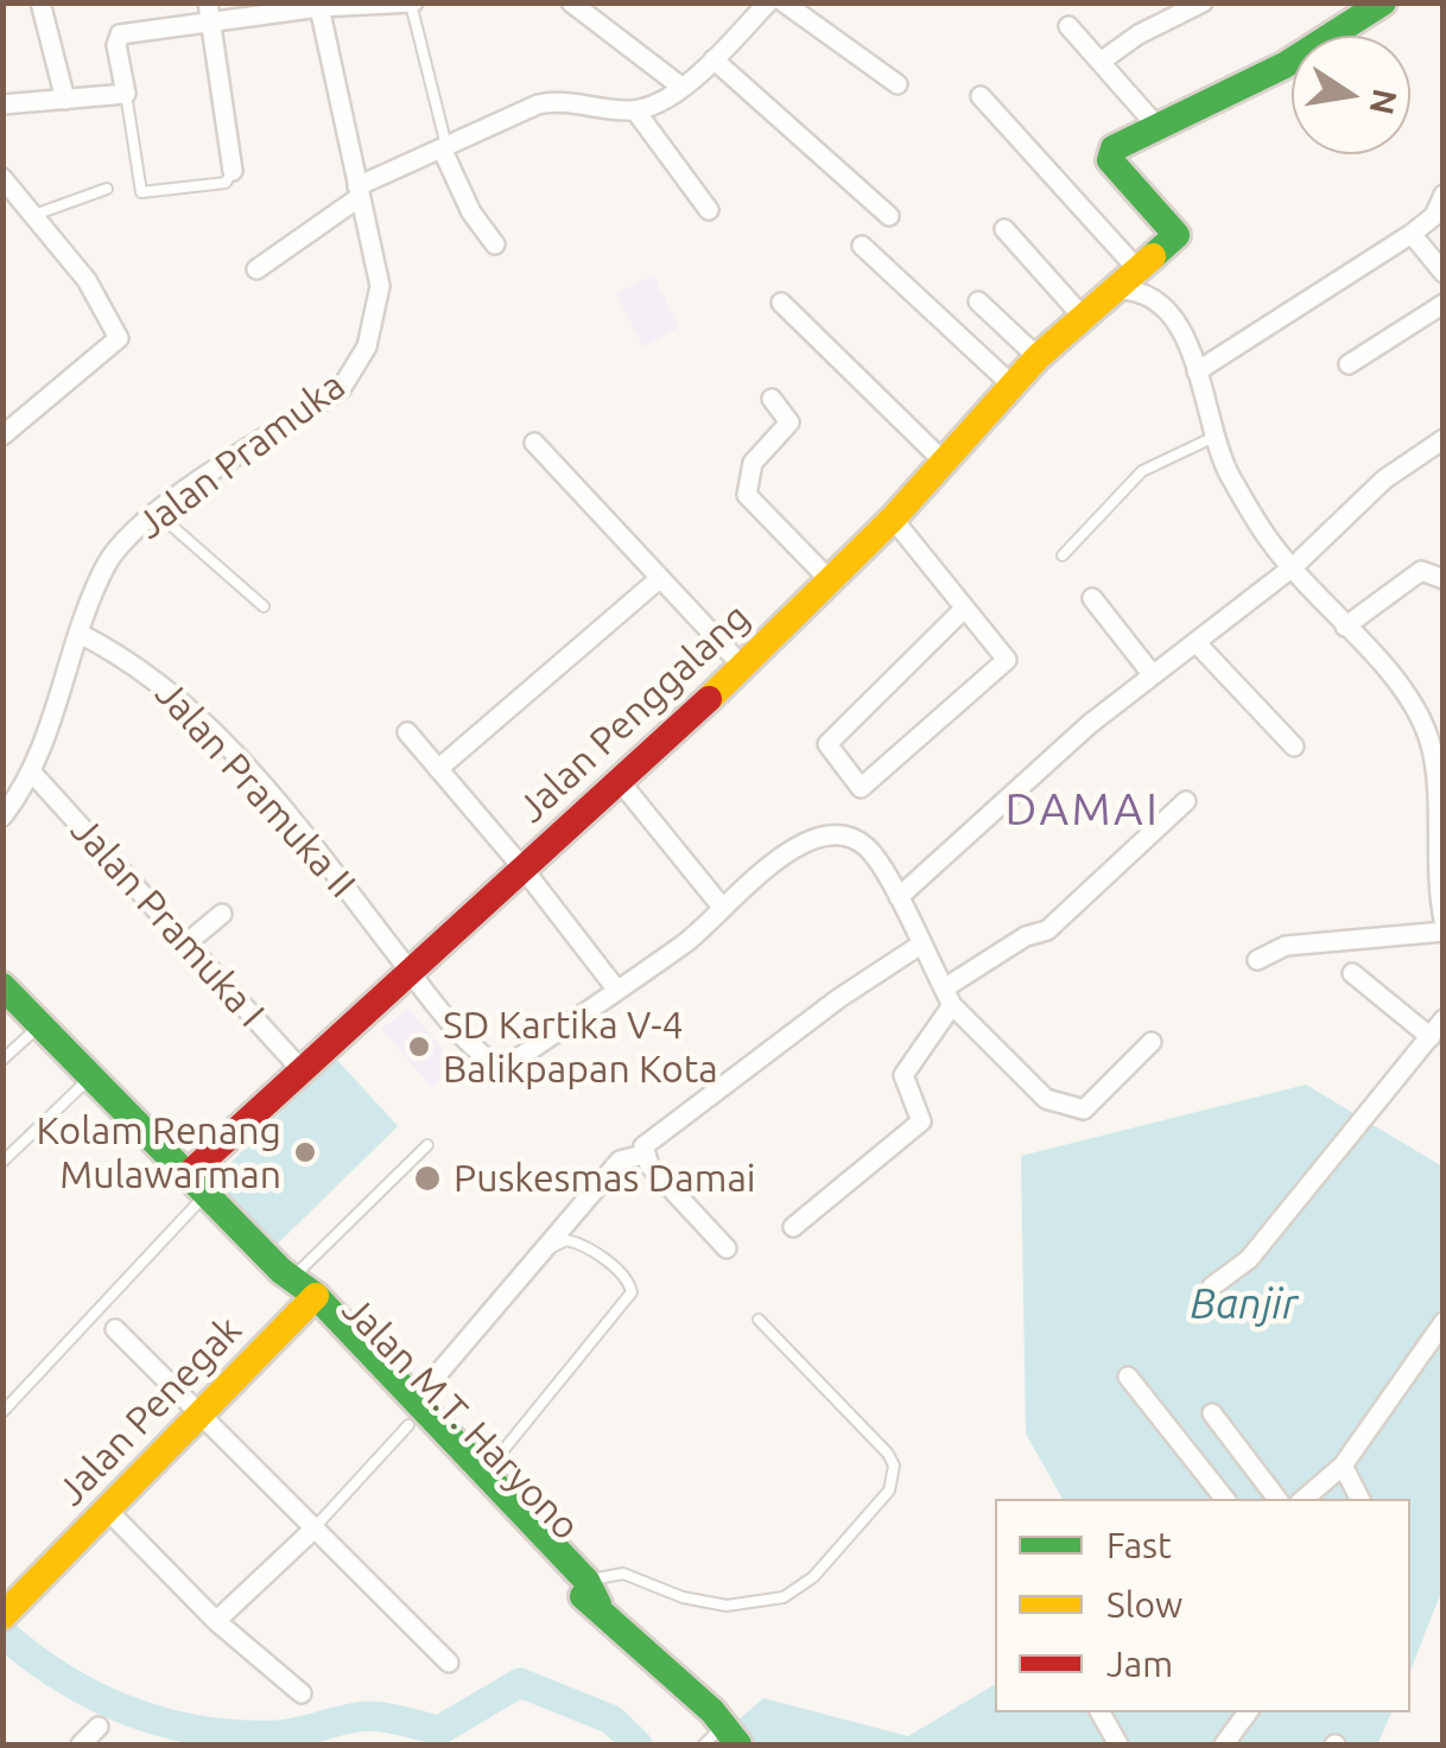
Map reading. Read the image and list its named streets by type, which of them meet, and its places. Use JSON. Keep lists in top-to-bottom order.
{
  "streets": {
    "street": [
      "Jalan Pramuka",
      "Jalan Penggalang",
      "Jalan Pramuka II",
      "Jalan Pramuka I",
      "Jalan Penegak",
      "Jalan M.T. Haryono"
    ]
  },
  "crossings": [
    ["Jalan Pramuka", "Jalan Pramuka II"],
    ["Jalan Pramuka", "Jalan Pramuka I"],
    ["Jalan Penggalang", "Jalan Pramuka II"],
    ["Jalan Penggalang", "Jalan Pramuka I"],
    ["Jalan Penggalang", "Jalan M.T. Haryono"],
    ["Jalan Penegak", "Jalan M.T. Haryono"]
  ],
  "districts": ["DAMAI"],
  "water": ["Banjir"],
  "places": ["SD Kartika V-4 Balikpapan Kota", "Kolam Renang Mulawarman", "Puskesmas Damai"],
  "legend": ["Fast", "Slow", "Jam"],
  "north": "right"
}
